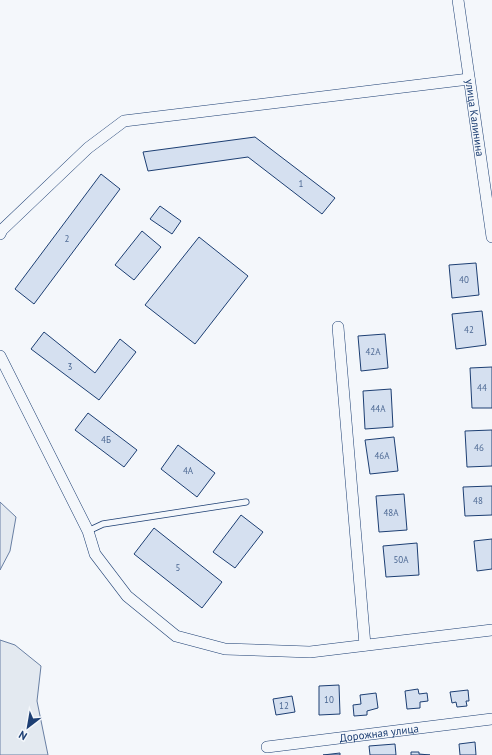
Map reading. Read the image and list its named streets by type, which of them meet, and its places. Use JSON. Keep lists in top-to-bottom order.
{
  "streets": {
    "street": ["улица Калинина", "Дорожная улица"]
  },
  "house_numbers": [
    "1",
    "2",
    "40",
    "42",
    "42А",
    "3",
    "44",
    "44А",
    "4Б",
    "46",
    "46А",
    "4А",
    "48",
    "48А",
    "50А",
    "5",
    "10",
    "12"
  ],
  "north": "bottom left"
}
